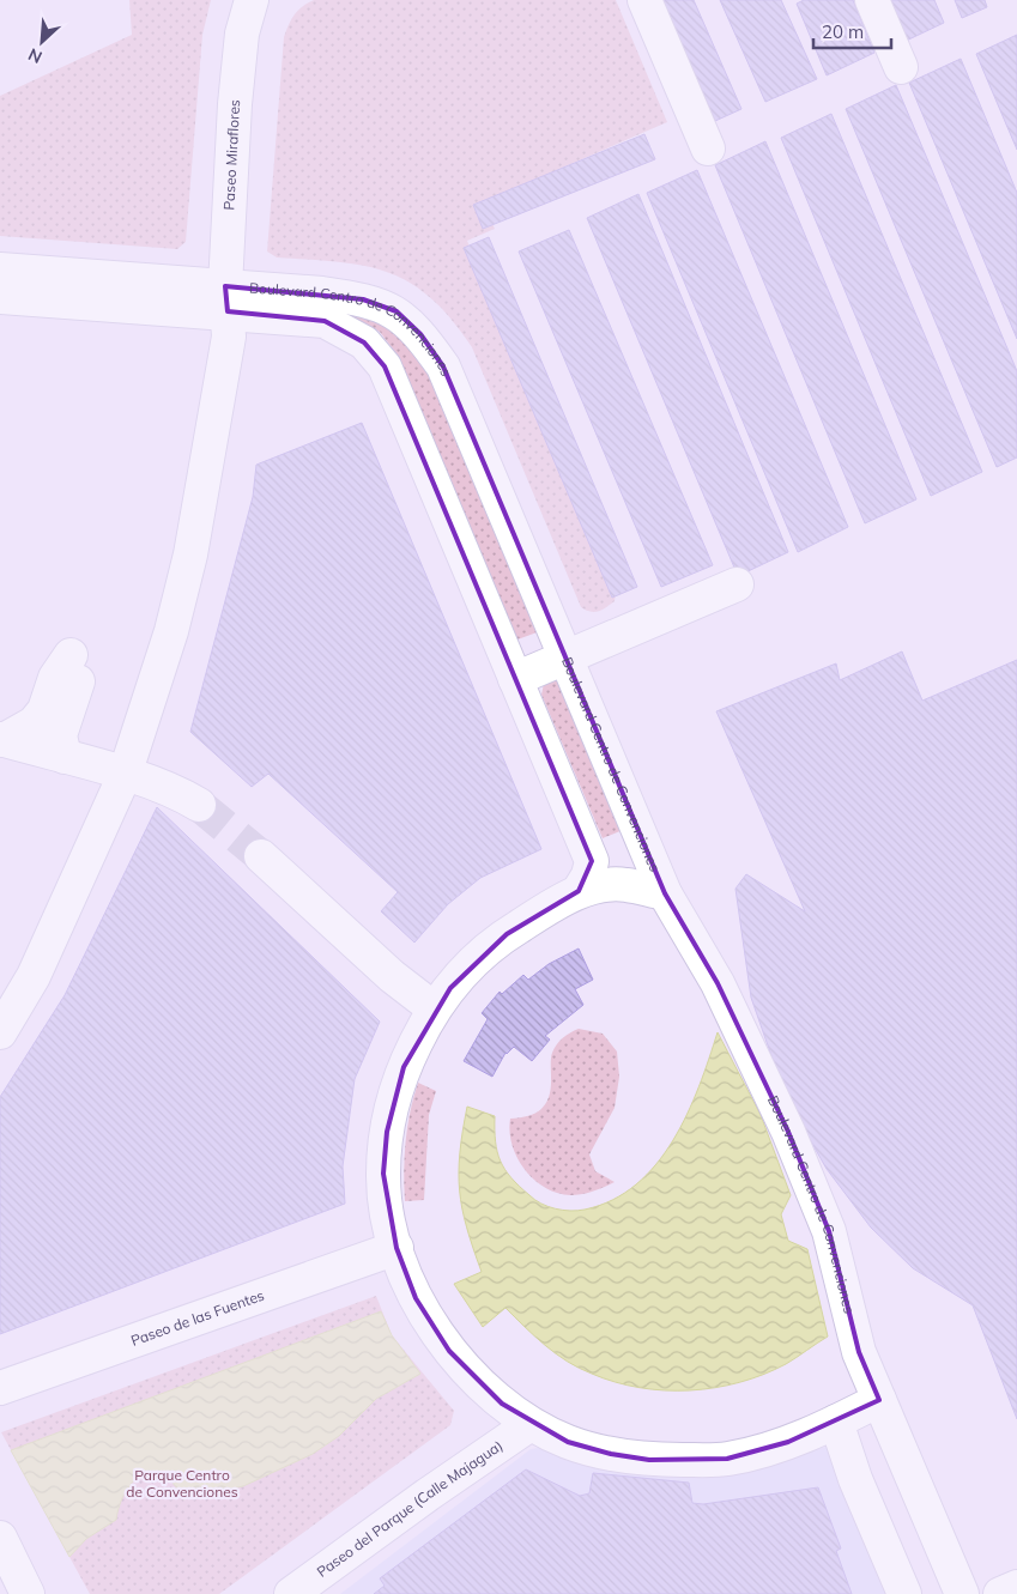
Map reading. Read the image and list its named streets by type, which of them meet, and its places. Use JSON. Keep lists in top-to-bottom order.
{
  "streets": {
    "street": [
      "Paseo Miraflores",
      "Boulevard Centro de Convenciones",
      "Paseo de las Fuentes",
      "Paseo del Parque (Calle Majagua)"
    ]
  },
  "crossings": [
    ["Paseo Miraflores", "Boulevard Centro de Convenciones"]
  ],
  "parks": ["Parque Centro de Convenciones"],
  "scale_bar": "20 m",
  "north": "bottom left"
}
